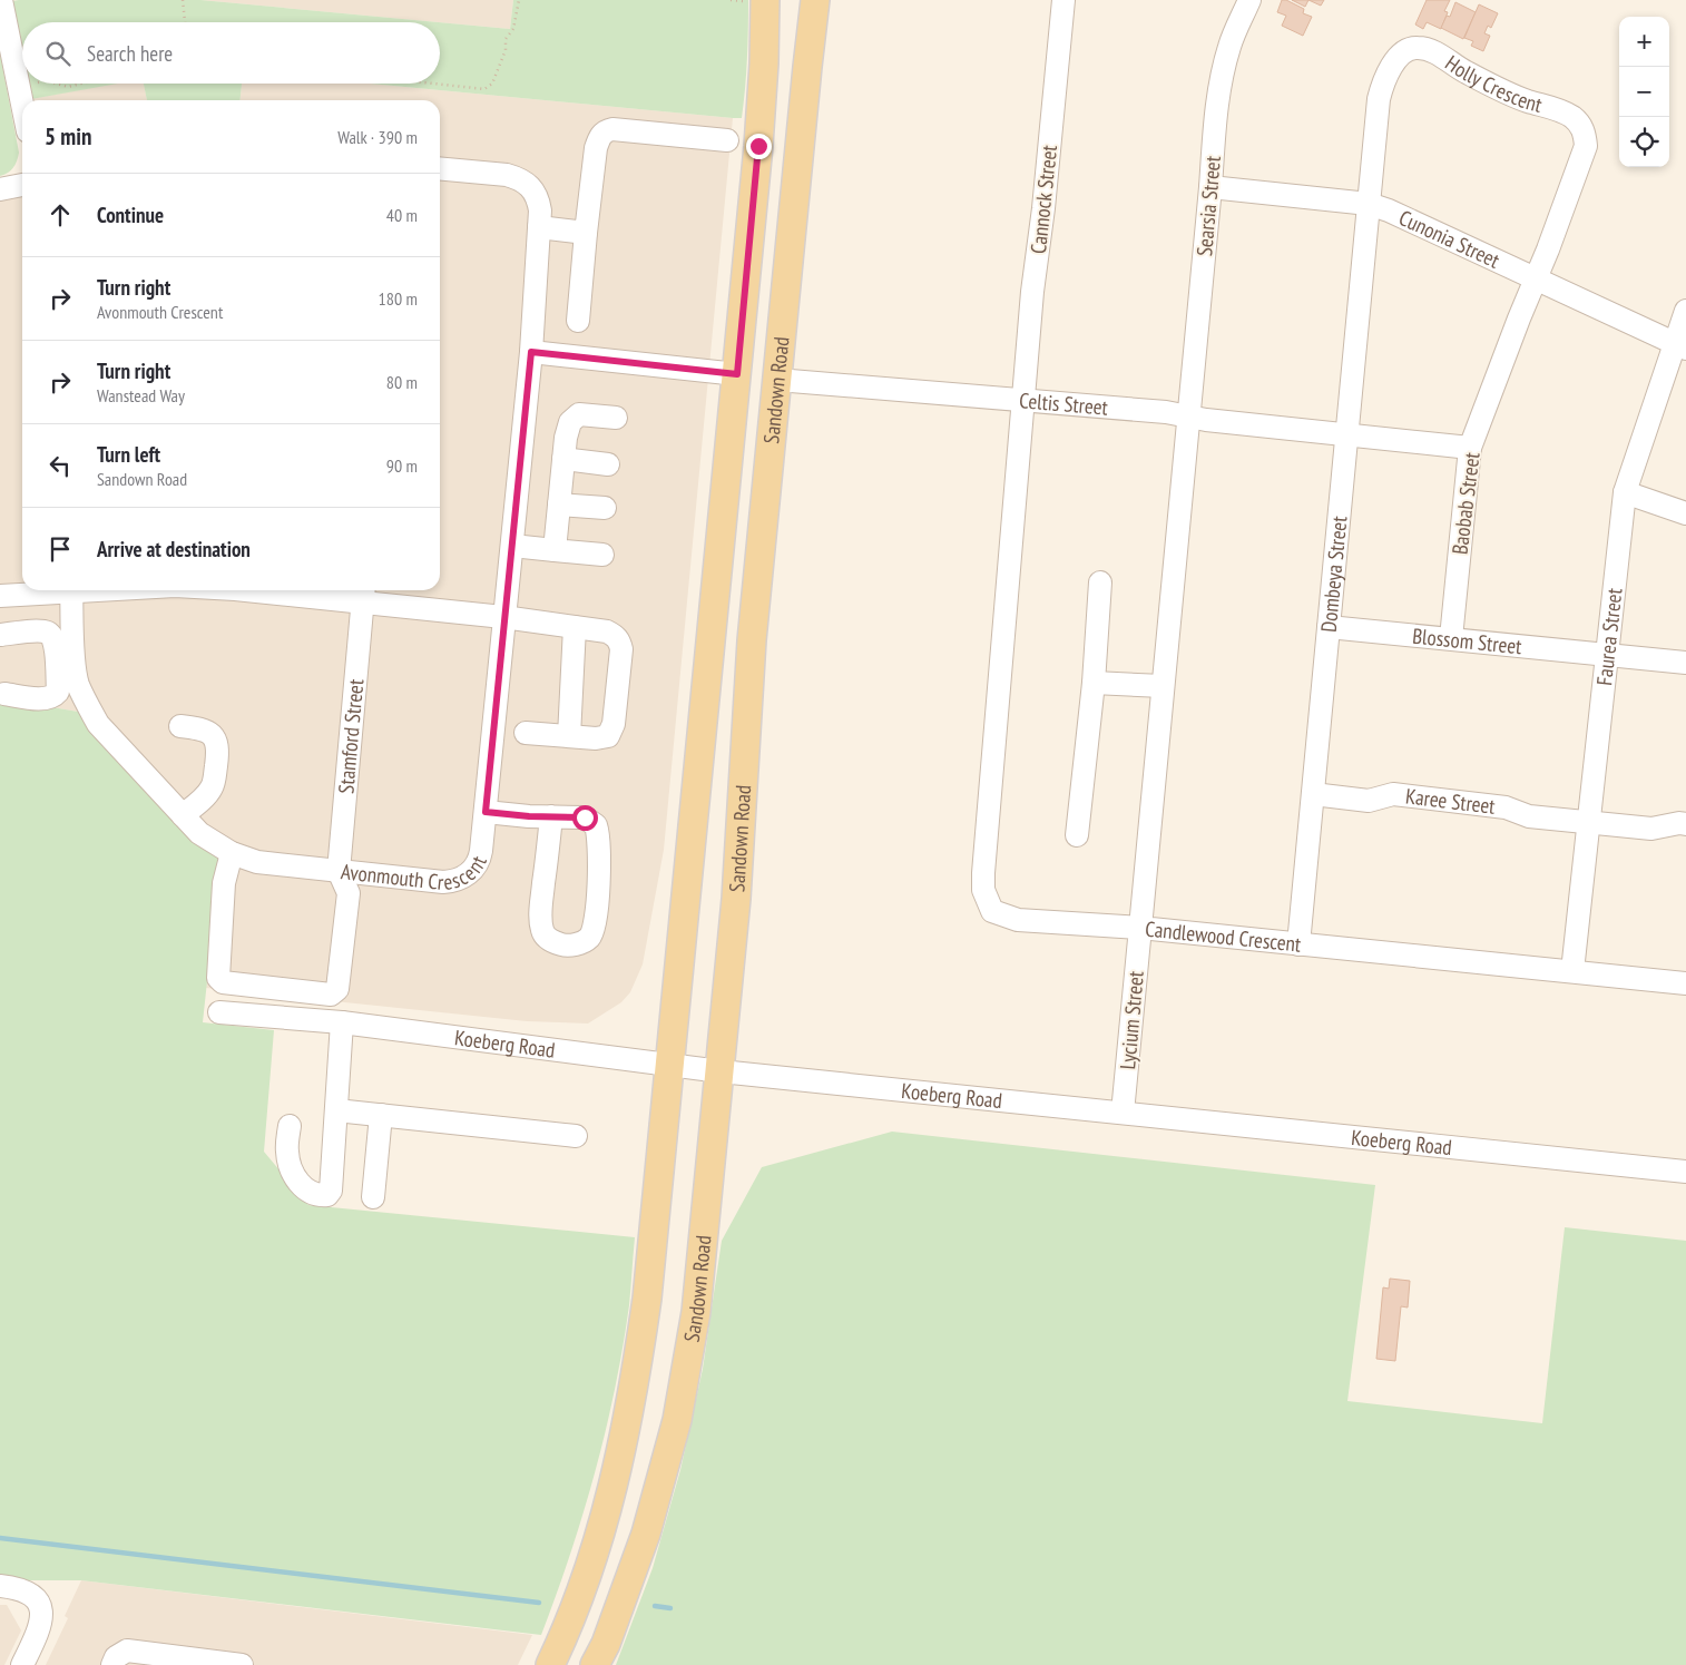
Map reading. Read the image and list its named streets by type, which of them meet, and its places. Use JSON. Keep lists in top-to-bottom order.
{
  "streets": {
    "main road": ["Sandown Road"],
    "street": [
      "Holly Crescent",
      "Cannock Street",
      "Searsia Street",
      "Cunonia Street",
      "Celtis Street",
      "Baobab Street",
      "Dombeya Street",
      "Faurea Street",
      "Blossom Street",
      "Stamford Street",
      "Karee Street",
      "Avonmouth Crescent",
      "Candlewood Crescent",
      "Lycium Street",
      "Koeberg Road"
    ]
  },
  "crossings": [
    ["Holly Crescent", "Cunonia Street"],
    ["Holly Crescent", "Baobab Street"],
    ["Holly Crescent", "Dombeya Street"],
    ["Cannock Street", "Celtis Street"],
    ["Cannock Street", "Candlewood Crescent"],
    ["Cannock Street", "Lycium Street"],
    ["Searsia Street", "Cunonia Street"],
    ["Searsia Street", "Celtis Street"],
    ["Searsia Street", "Candlewood Crescent"],
    ["Cunonia Street", "Baobab Street"],
    ["Cunonia Street", "Dombeya Street"],
    ["Cunonia Street", "Faurea Street"],
    ["Sandown Road", "Celtis Street"],
    ["Sandown Road", "Koeberg Road"],
    ["Celtis Street", "Baobab Street"],
    ["Celtis Street", "Dombeya Street"],
    ["Celtis Street", "Candlewood Crescent"],
    ["Baobab Street", "Blossom Street"],
    ["Dombeya Street", "Blossom Street"],
    ["Dombeya Street", "Karee Street"],
    ["Dombeya Street", "Candlewood Crescent"],
    ["Faurea Street", "Blossom Street"],
    ["Faurea Street", "Karee Street"],
    ["Faurea Street", "Candlewood Crescent"],
    ["Stamford Street", "Avonmouth Crescent"],
    ["Candlewood Crescent", "Lycium Street"],
    ["Lycium Street", "Koeberg Road"]
  ],
  "page": {
    "map_buttons": ["+", "−"],
    "search": "Search here",
    "heading": ["5 min", "Walk · 390 m"],
    "list": [
      ["Continue", "40 m"],
      ["Turn right", "Avonmouth Crescent", "180 m"],
      ["Turn right", "Wanstead Way", "80 m"],
      ["Turn left", "Sandown Road", "90 m"],
      "Arrive at destination"
    ]
  }
}
